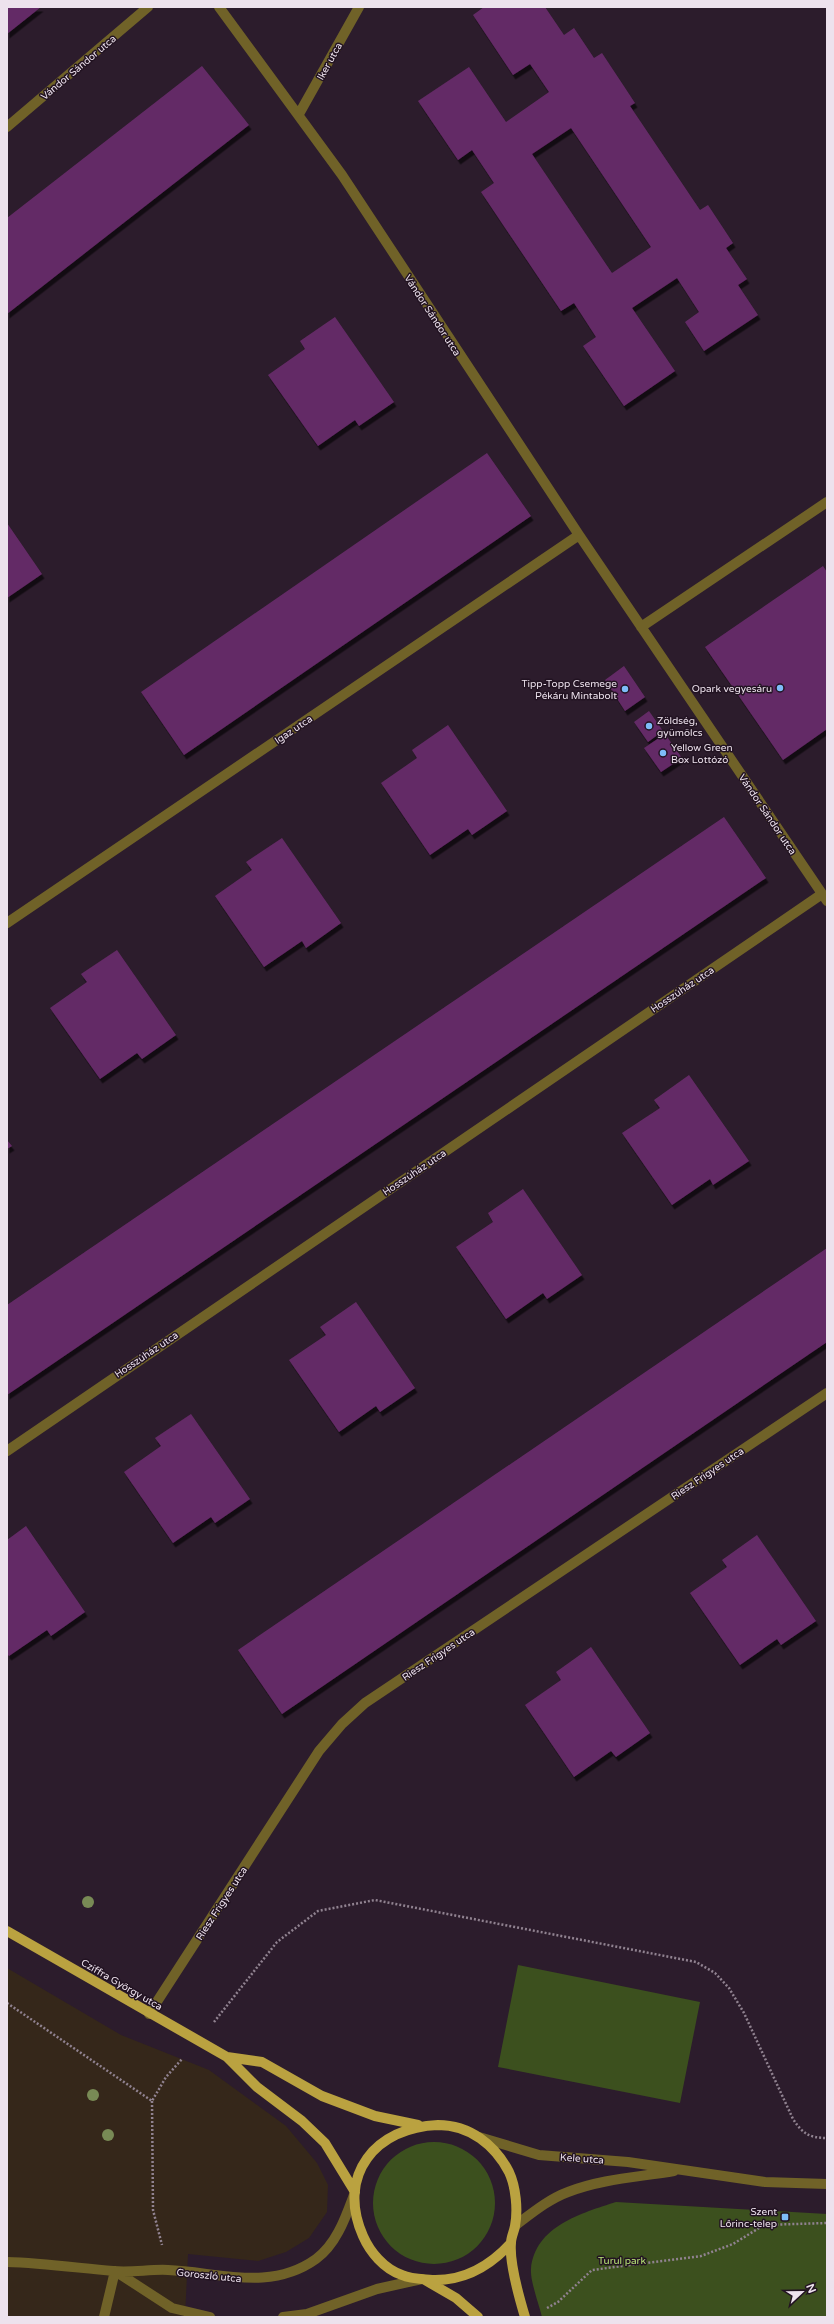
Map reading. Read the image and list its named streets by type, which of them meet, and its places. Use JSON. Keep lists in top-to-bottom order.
{
  "streets": {
    "main road": ["Cziffra György utca"],
    "street": [
      "Iker utca",
      "Vándor Sándor utca",
      "Igaz utca",
      "Hosszúház utca",
      "Riesz Frigyes utca",
      "Kele utca",
      "Goroszló utca"
    ]
  },
  "crossings": [
    ["Iker utca", "Vándor Sándor utca"],
    ["Vándor Sándor utca", "Igaz utca"],
    ["Vándor Sándor utca", "Hosszúház utca"],
    ["Riesz Frigyes utca", "Cziffra György utca"],
    ["Cziffra György utca", "Kele utca"],
    ["Cziffra György utca", "Goroszló utca"]
  ],
  "parks": ["Turul park"],
  "places": {
    "other": [
      "Opark vegyesáru",
      "Tipp-Topp Csemege Pékáru Mintabolt",
      "Zöldség, gyümölcs",
      "Yellow Green Box Lottózó"
    ],
    "transit": ["Szent Lőrinc-telep"]
  },
  "north": "right"
}
